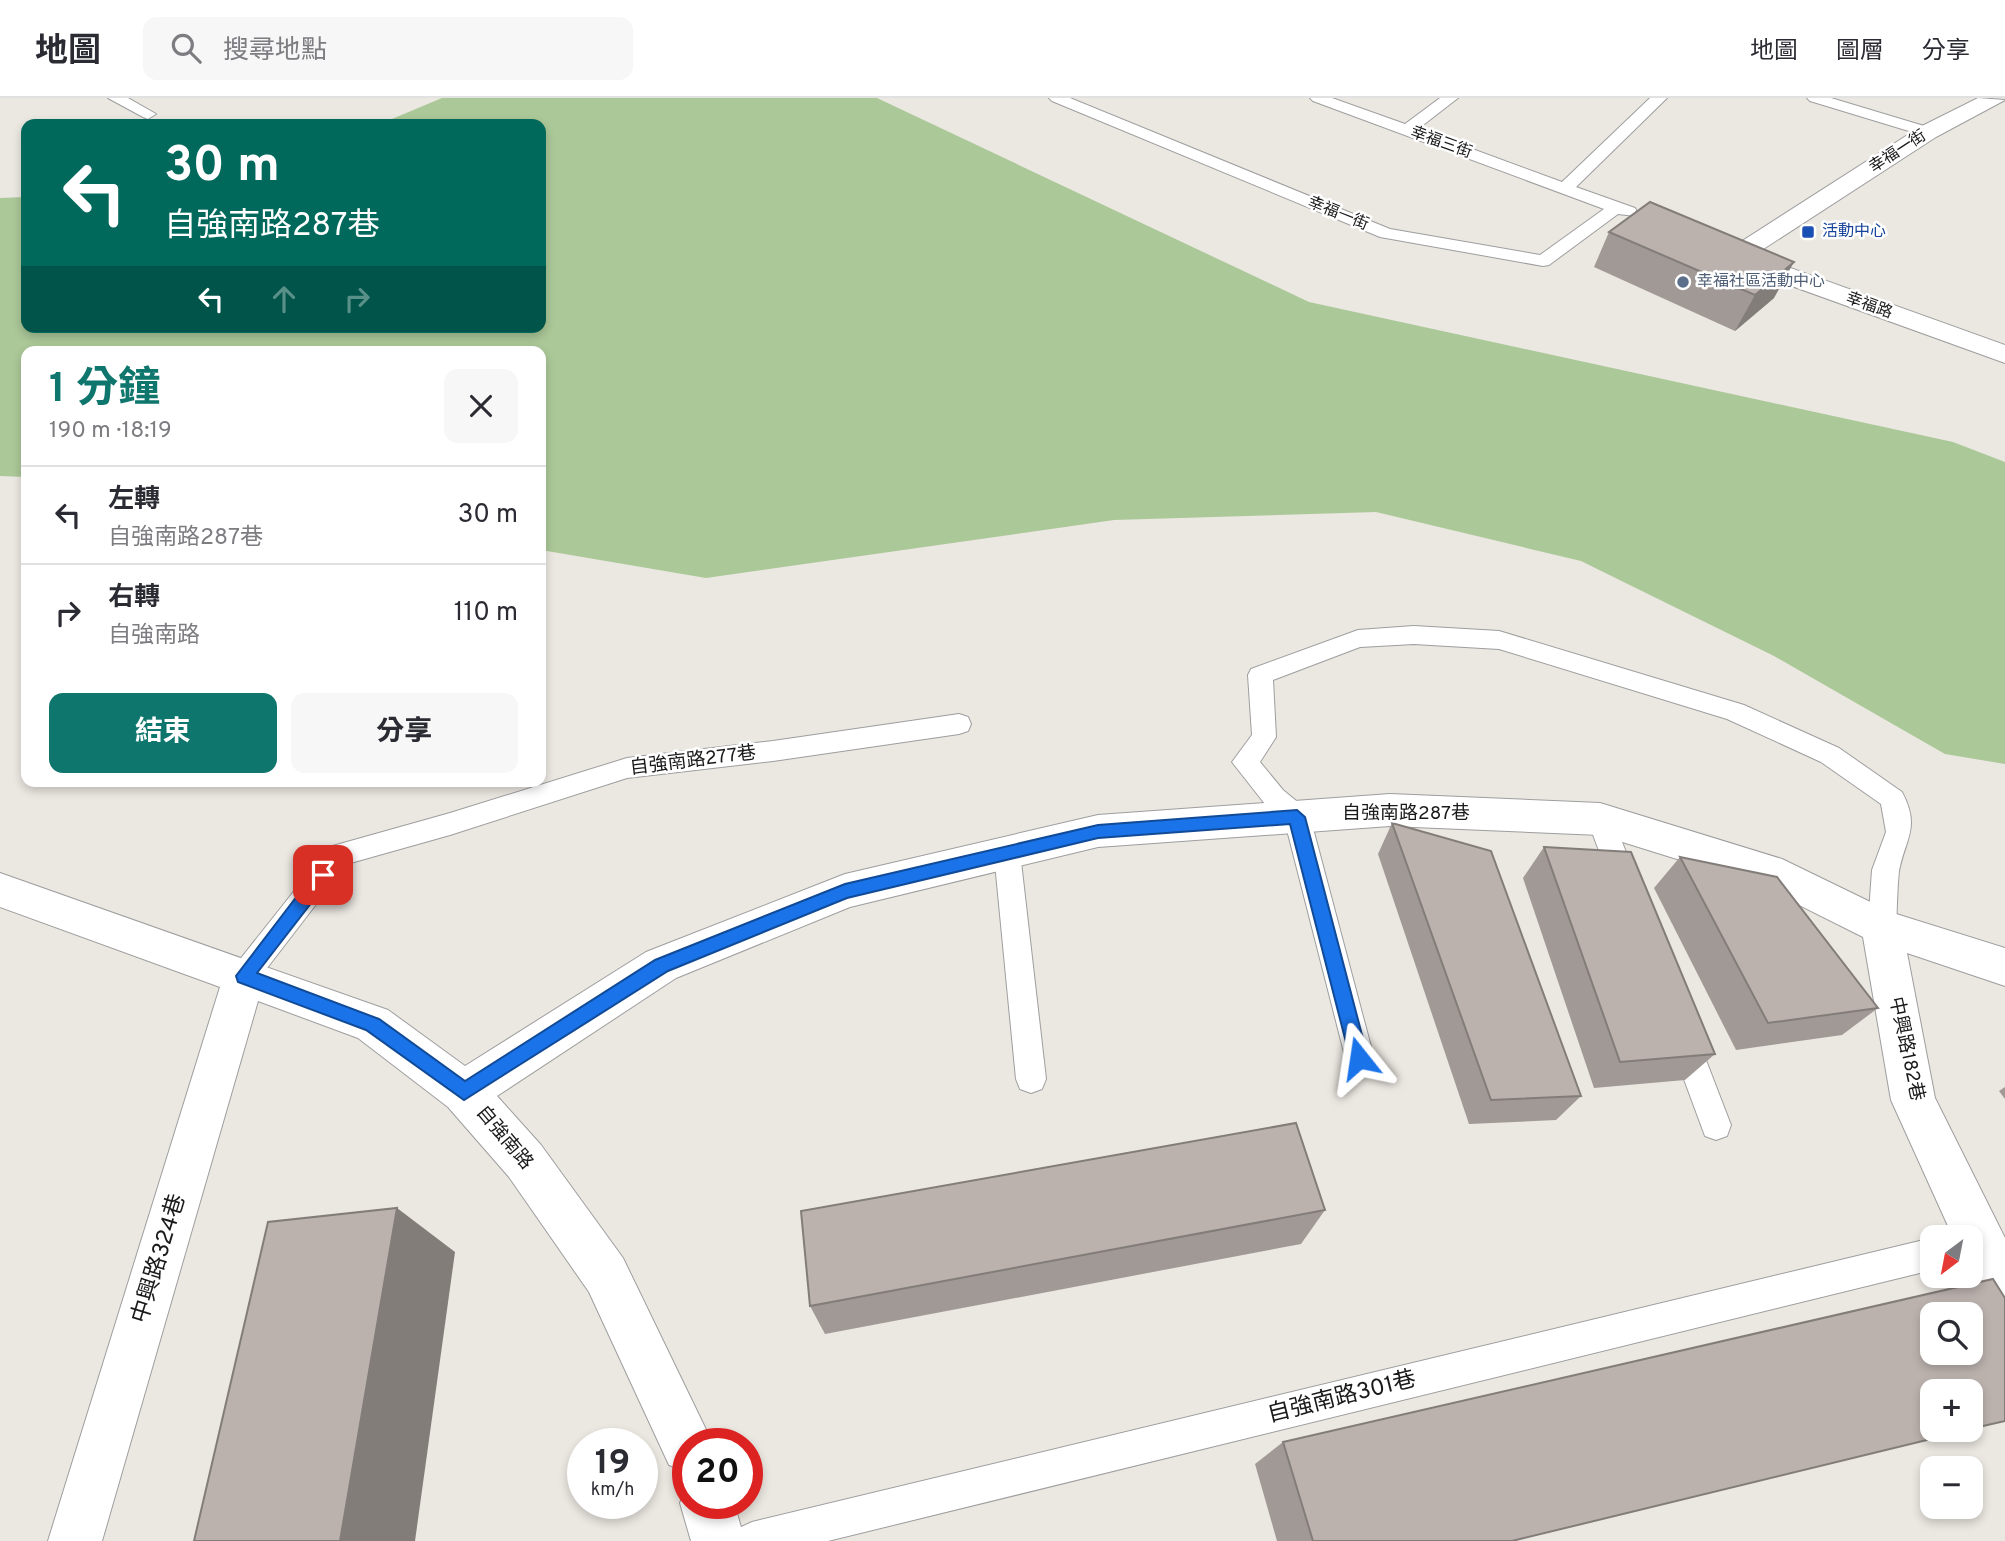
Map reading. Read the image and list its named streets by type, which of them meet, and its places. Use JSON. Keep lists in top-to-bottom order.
{
  "streets": {
    "street": [
      "幸福一街",
      "幸福路",
      "自強南路287巷",
      "中興路182巷",
      "自強南路",
      "中興路324巷"
    ],
    "lane": ["幸福三街", "自強南路277巷", "自強南路301巷"]
  },
  "crossings": [
    ["幸福三街", "幸福一街"],
    ["幸福一街", "幸福路"],
    ["自強南路277巷", "自強南路"],
    ["自強南路277巷", "中興路324巷"],
    ["自強南路287巷", "中興路182巷"],
    ["自強南路287巷", "自強南路"],
    ["自強南路", "中興路324巷"]
  ],
  "places": {
    "transit": ["活動中心"],
    "other": ["幸福社區活動中心"]
  },
  "north": "bottom left",
  "page": {
    "header": "地圖",
    "search": "搜尋地點",
    "nav": ["地圖", "圖層", "分享"],
    "turn": ["30 m", "自強南路287巷"],
    "heading": ["1 分鐘", "190 m · 18:19"],
    "list": [
      {
        "name": "左轉",
        "note": "自強南路287巷",
        "value": "30 m"
      },
      {
        "name": "右轉",
        "note": "自強南路",
        "value": "110 m"
      }
    ],
    "buttons": ["結束", "分享"],
    "map_buttons": ["+", "−"],
    "speed": "19 km/h",
    "limit": "20"
  }
}
